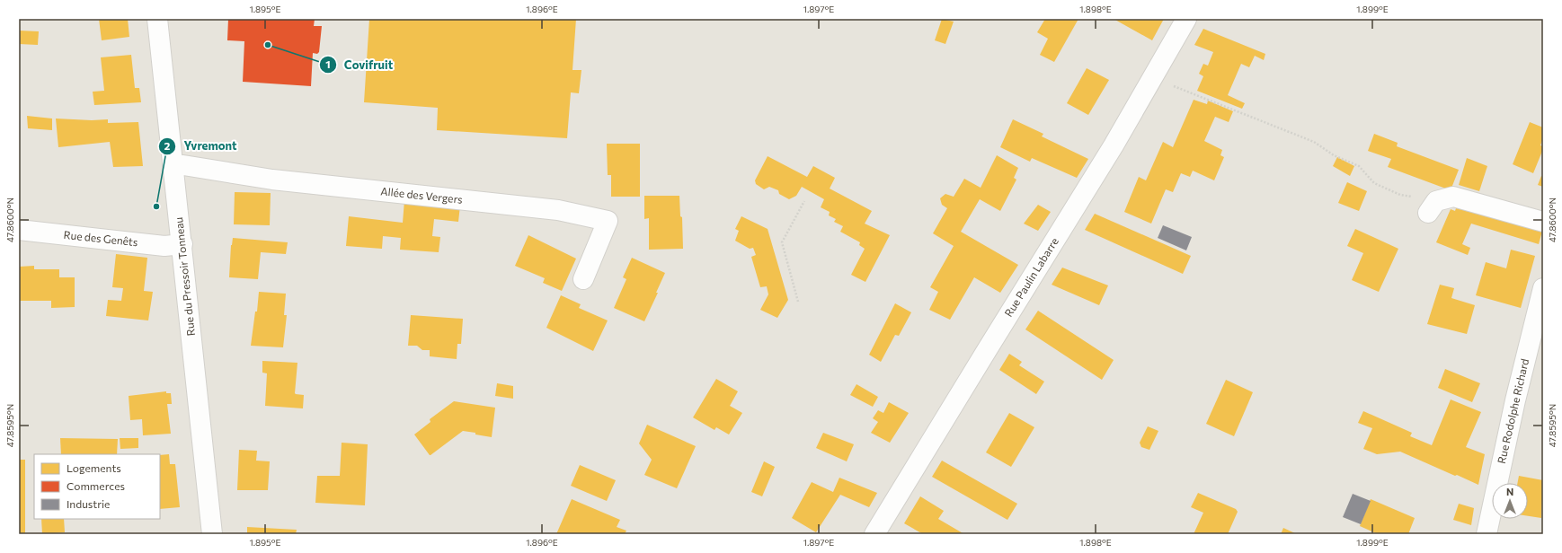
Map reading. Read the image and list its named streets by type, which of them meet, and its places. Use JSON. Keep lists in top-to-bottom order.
{
  "streets": {
    "street": [
      "Allée des Vergers",
      "Rue des Genêts",
      "Rue du Pressoir Tonneau",
      "Rue Paulin Labarre",
      "Rue Rodolphe Richard"
    ]
  },
  "crossings": [
    ["Allée des Vergers", "Rue du Pressoir Tonneau"],
    ["Rue des Genêts", "Rue du Pressoir Tonneau"]
  ],
  "places": ["Covifruit", "Yvremont"],
  "legend": ["Logements", "Commerces", "Industrie"],
  "north": "top",
  "coordinates": [
    "1.895°E",
    "1.896°E",
    "1.897°E",
    "1.898°E",
    "1.899°E",
    "47.8600°N",
    "47.8595°N"
  ]
}
